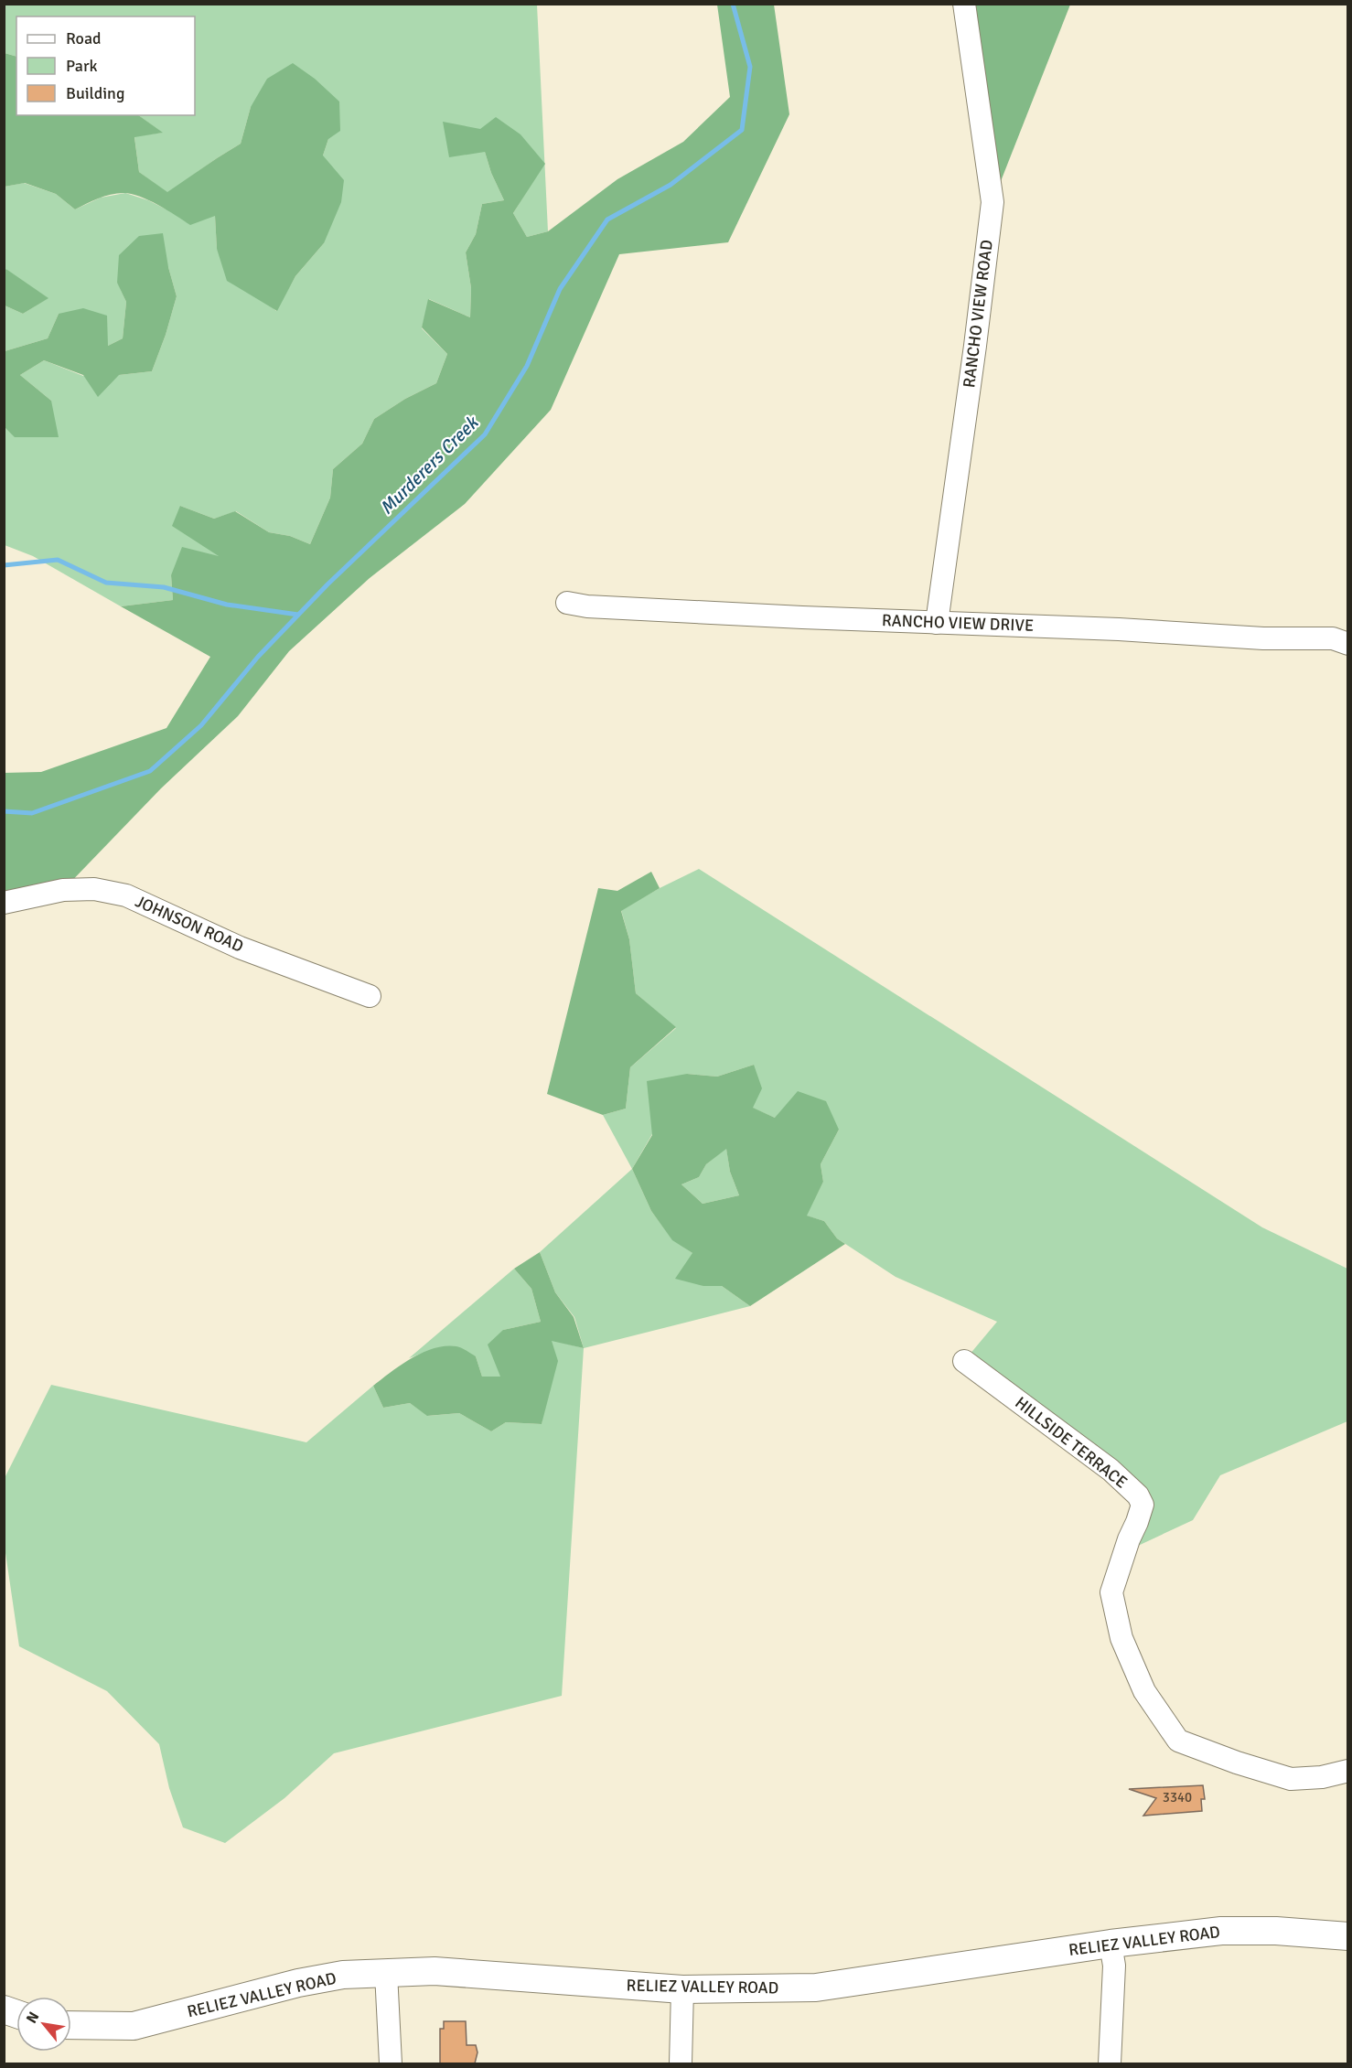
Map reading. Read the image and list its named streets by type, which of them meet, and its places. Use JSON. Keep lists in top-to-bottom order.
{
  "streets": {
    "main road": ["RELIEZ VALLEY ROAD"],
    "street": [
      "RANCHO VIEW ROAD",
      "RANCHO VIEW DRIVE",
      "JOHNSON ROAD",
      "HILLSIDE TERRACE"
    ]
  },
  "crossings": [
    ["RANCHO VIEW ROAD", "RANCHO VIEW DRIVE"]
  ],
  "water": ["Murderers Creek"],
  "house_numbers": ["3340"],
  "legend": ["Road", "Park", "Building"],
  "north": "top left"
}
